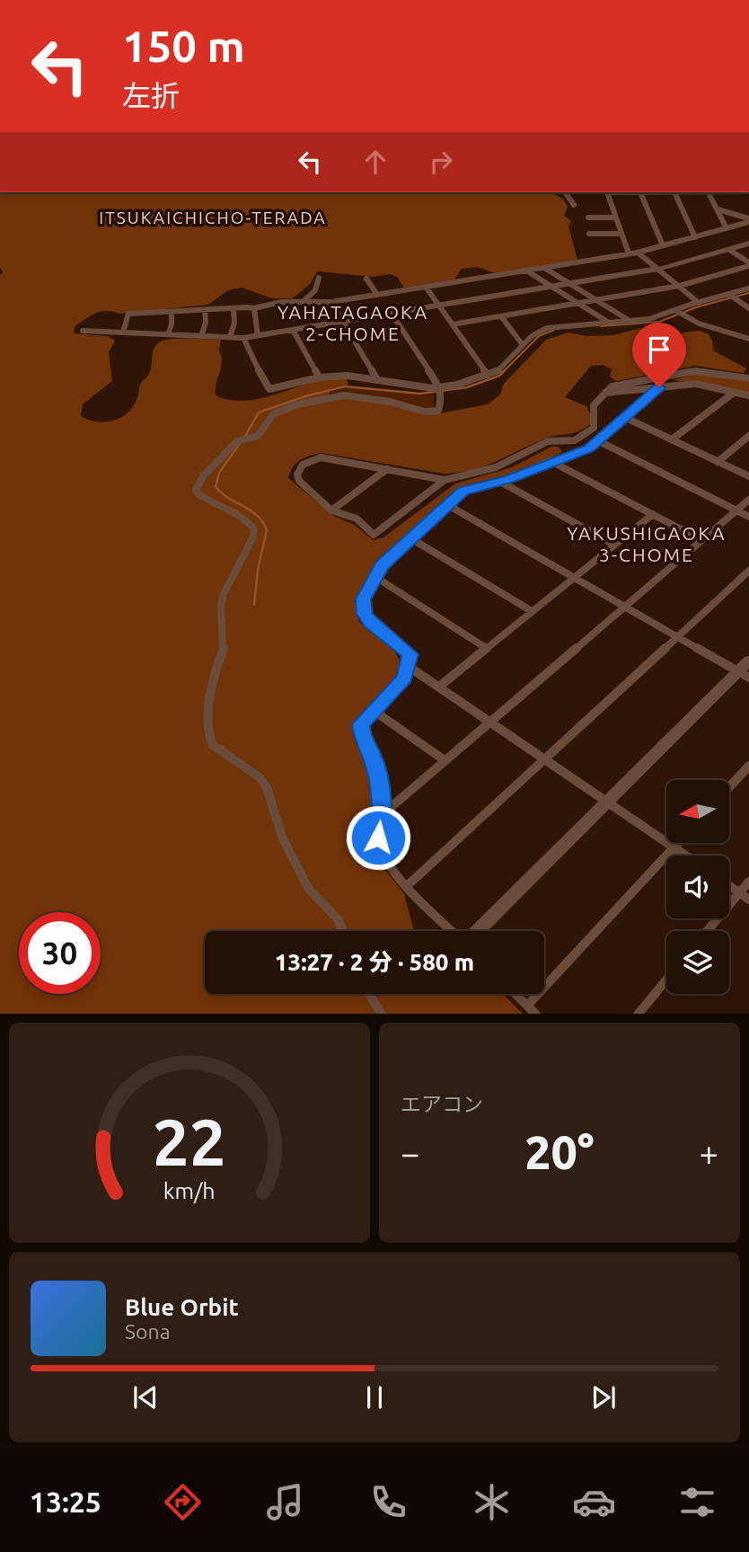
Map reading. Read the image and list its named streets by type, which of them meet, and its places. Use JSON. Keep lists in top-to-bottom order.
{
  "districts": ["ITSUKAICHICHO-TERADA", "YAHATAGAOKA 2-CHOME", "YAKUSHIGAOKA 3-CHOME"],
  "north": "left",
  "page": {
    "turn": ["150 m", "左折"],
    "limit": "30",
    "trip": "13:27 · 2 分 · 580 m",
    "tile": "エアコン",
    "heat": ["−", "20°", "+"],
    "song": ["Blue Orbit", "Sona"],
    "tabs": "13:25",
    "gauge": ["22", "km/h"]
  }
}
